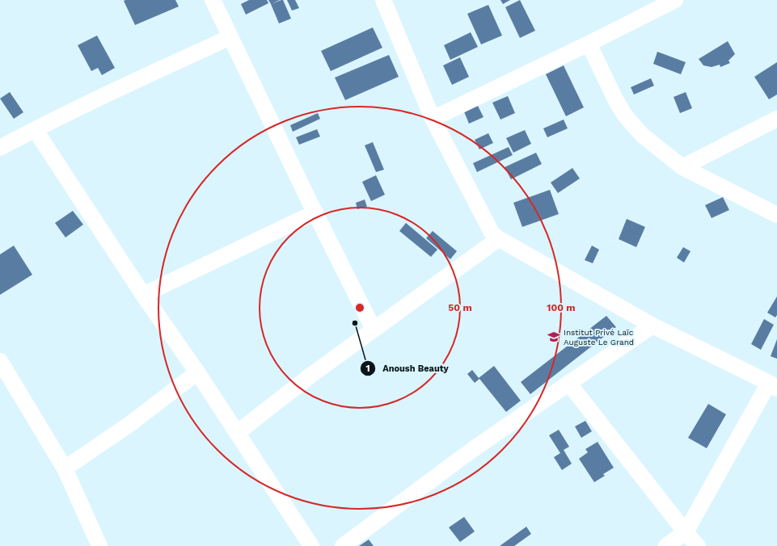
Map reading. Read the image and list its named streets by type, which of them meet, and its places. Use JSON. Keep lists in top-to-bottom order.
{
  "places": {
    "other": ["Anoush Beauty"],
    "school or university": ["Institut Privé Laïc Auguste Le Grand"]
  },
  "rings": ["50 m", "100 m"]
}
